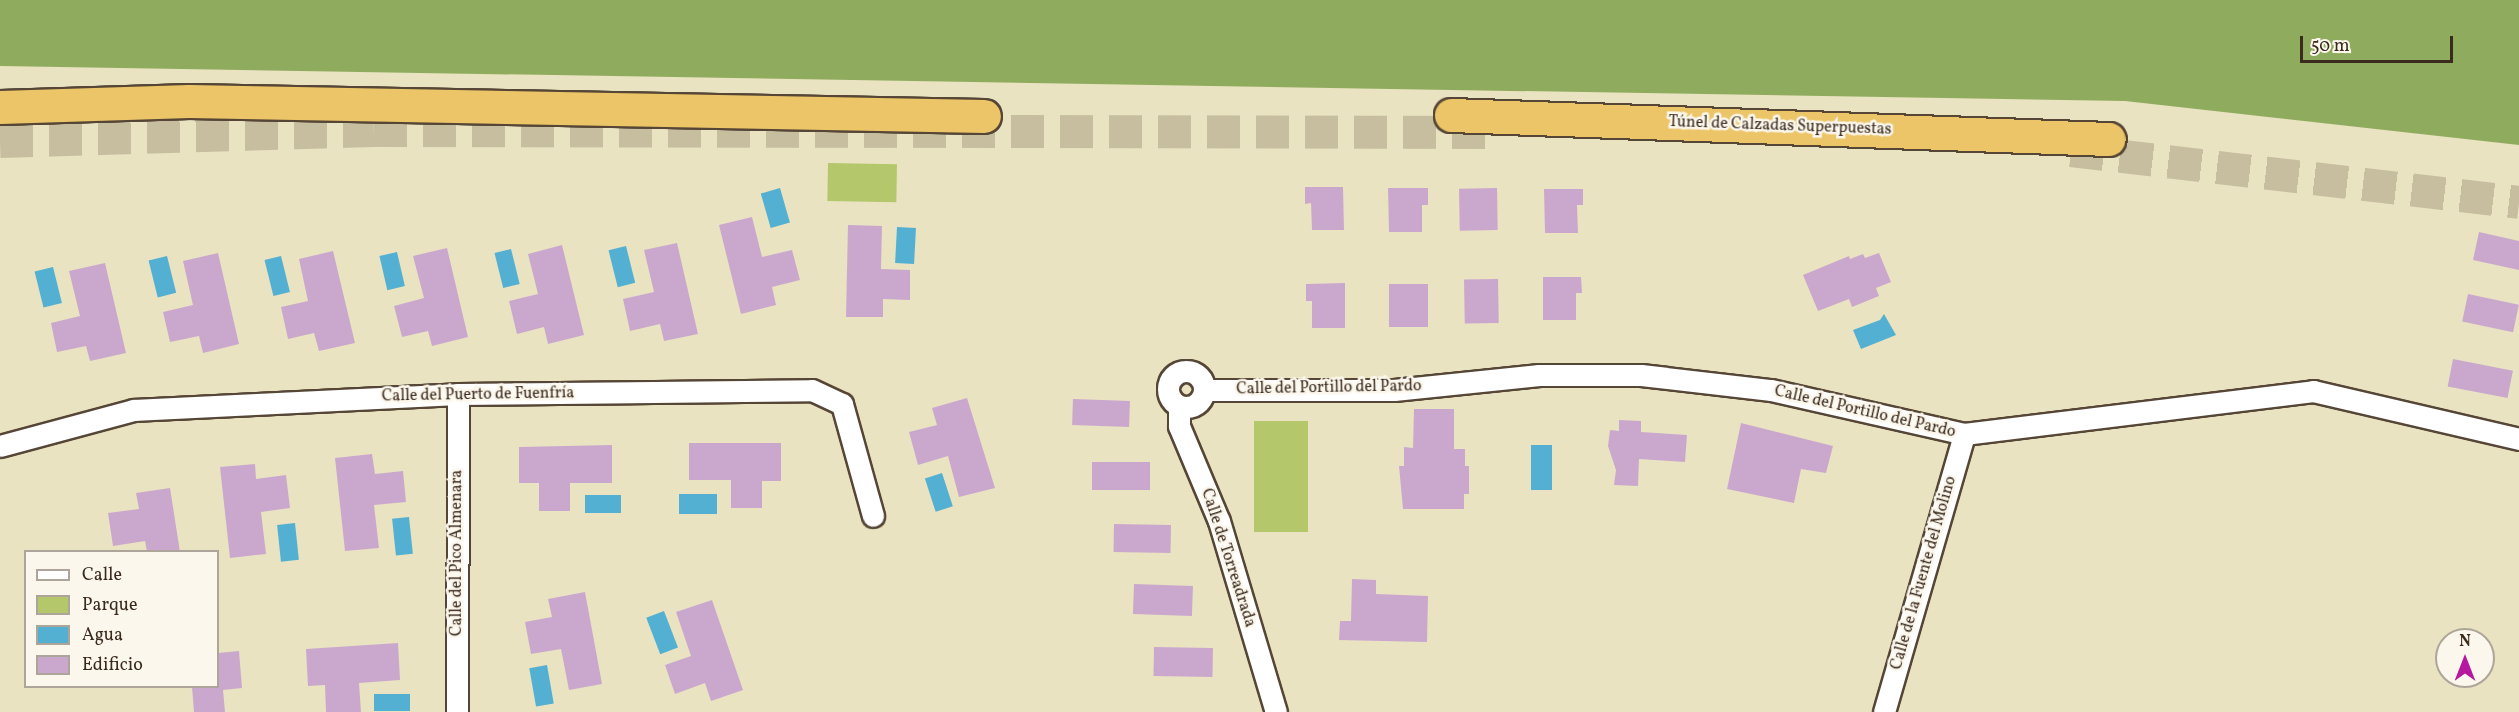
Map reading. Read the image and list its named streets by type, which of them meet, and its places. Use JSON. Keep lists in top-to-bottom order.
{
  "streets": {
    "highway": ["Túnel de Calzadas Superpuestas"],
    "street": [
      "Calle del Portillo del Pardo",
      "Calle del Puerto de Fuenfría",
      "Calle del Pico Almenara",
      "Calle de Torreadrada",
      "Calle de la Fuente del Molino"
    ]
  },
  "crossings": [
    ["Calle del Portillo del Pardo", "Calle de Torreadrada"],
    ["Calle del Portillo del Pardo", "Calle de la Fuente del Molino"],
    ["Calle del Puerto de Fuenfría", "Calle del Pico Almenara"]
  ],
  "legend": [
    "Calle",
    "Parque",
    "Agua",
    "Edificio"
  ],
  "scale_bar": "50 m",
  "north": "top"
}
